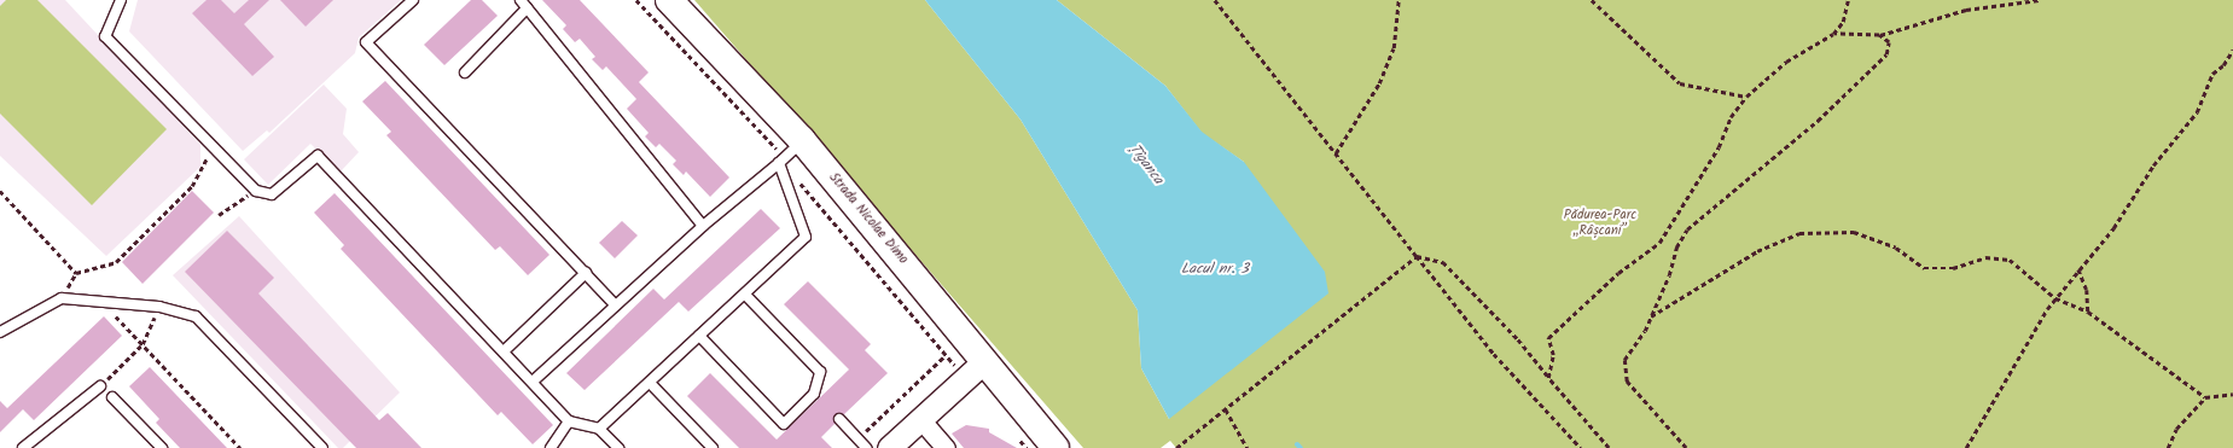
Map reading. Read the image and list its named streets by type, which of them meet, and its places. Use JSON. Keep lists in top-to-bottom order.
{
  "streets": {
    "main road": ["Strada Nicolae Dimo"]
  },
  "water": ["Țîganca", "Lacul nr. 3"],
  "parks": ["Pădurea-Parc „Râșcani”"]
}
